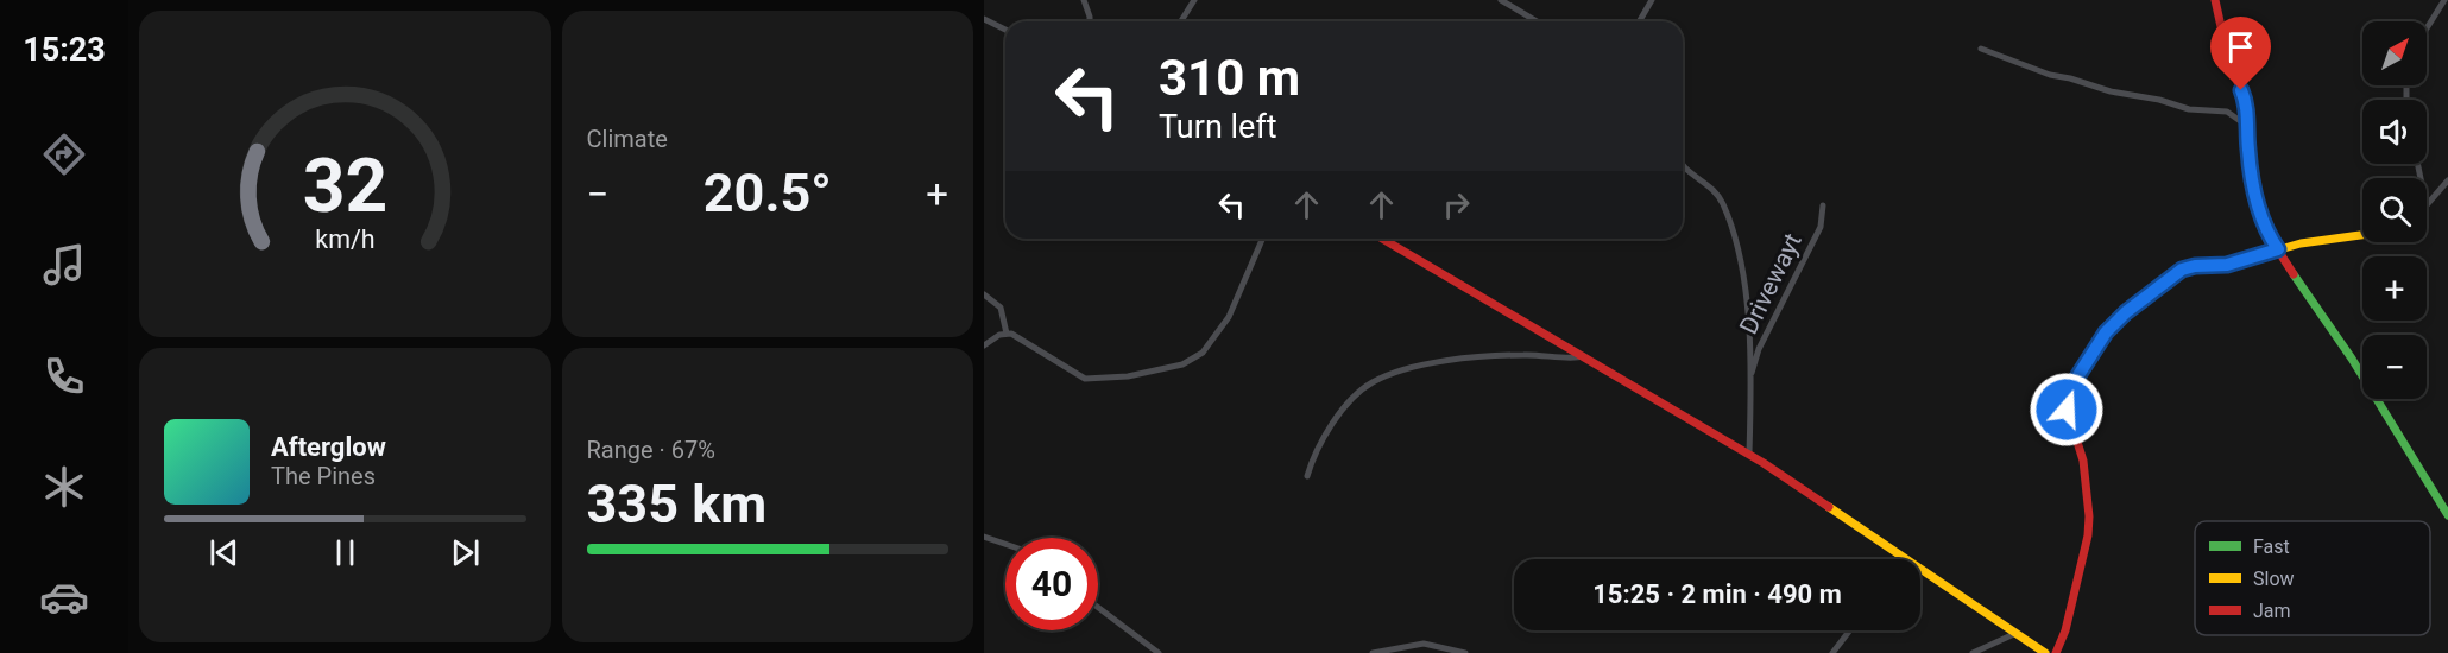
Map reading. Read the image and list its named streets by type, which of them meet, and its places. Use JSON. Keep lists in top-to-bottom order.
{
  "streets": {
    "street": ["Drivewayt"]
  },
  "legend": ["Fast", "Slow", "Jam"],
  "north": "top right",
  "page": {
    "tabs": "15:23",
    "tile": [
      "Climate",
      ["Range · 67%", "335 km"]
    ],
    "map_buttons": ["+", "−"],
    "turn": ["310 m", "Turn left"],
    "heat": ["−", "20.5°", "+"],
    "song": ["Afterglow", "The Pines"],
    "limit": "40",
    "trip": "15:25 · 2 min · 490 m",
    "gauge": ["32", "km/h"]
  }
}
